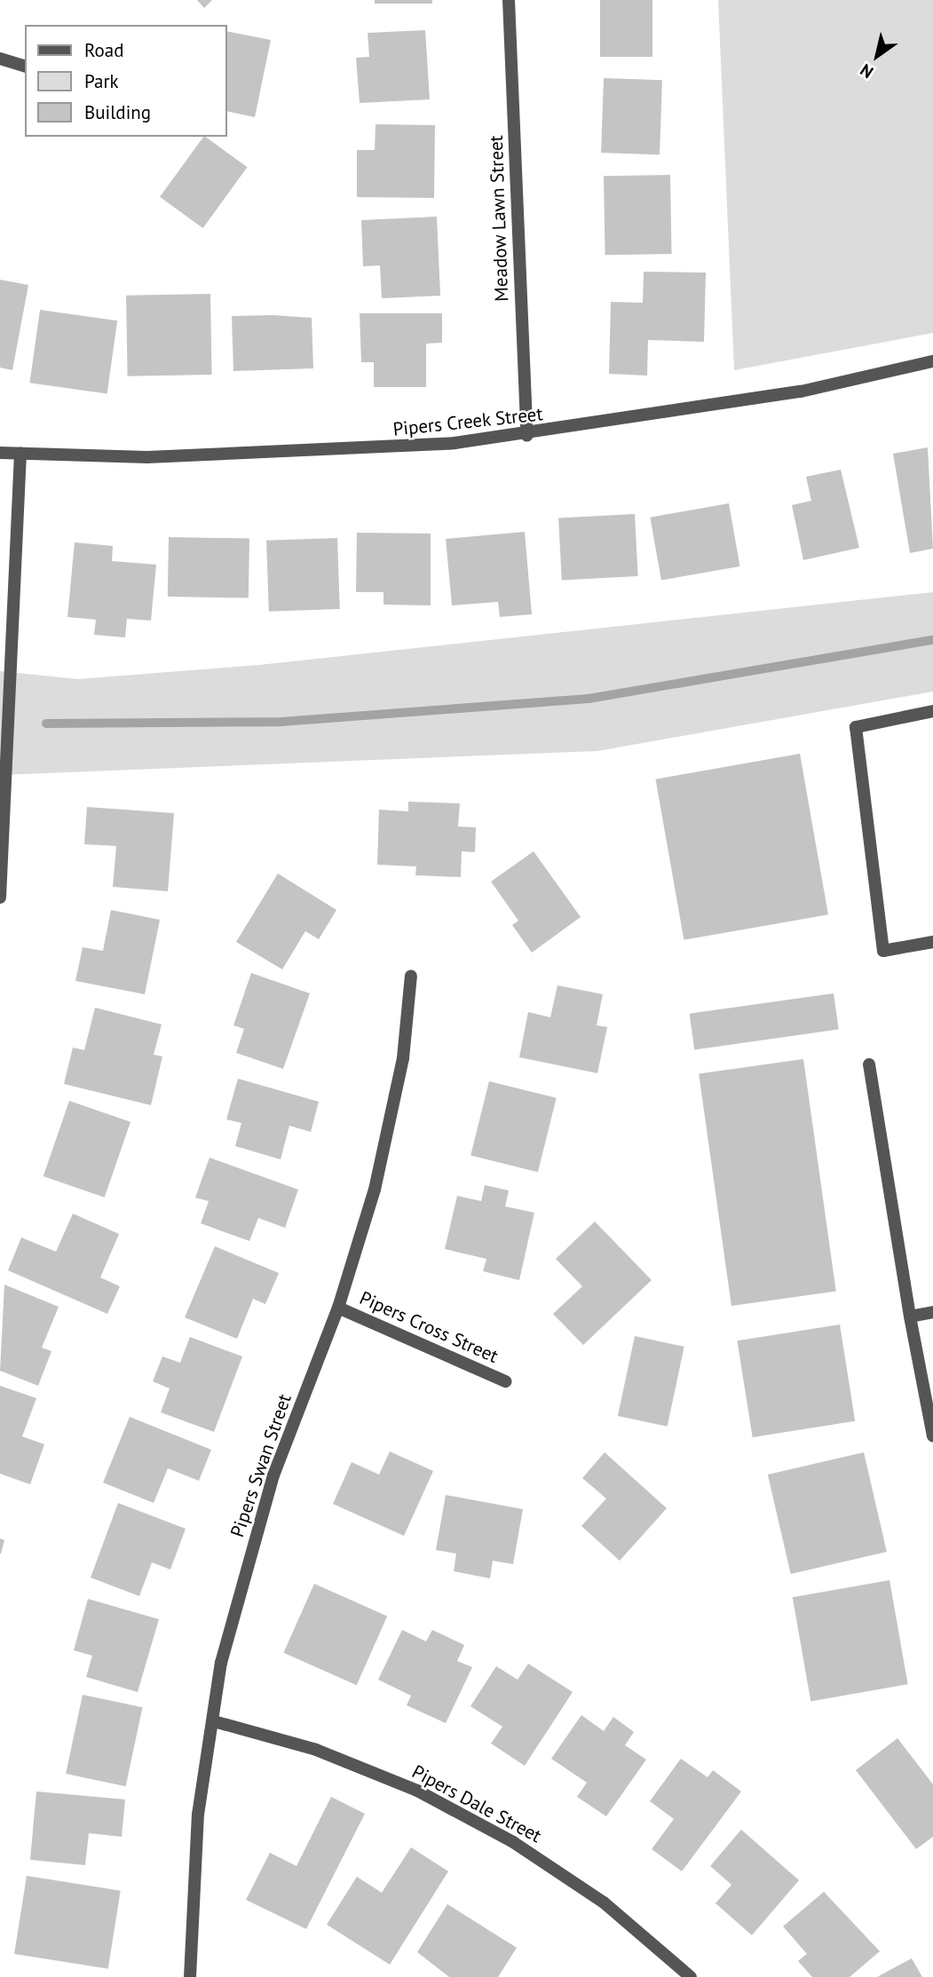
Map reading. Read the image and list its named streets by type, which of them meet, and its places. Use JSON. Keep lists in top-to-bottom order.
{
  "streets": {
    "street": [
      "Meadow Lawn Street",
      "Pipers Creek Street",
      "Pipers Cross Street",
      "Pipers Swan Street",
      "Pipers Dale Street"
    ]
  },
  "crossings": [
    ["Meadow Lawn Street", "Pipers Creek Street"],
    ["Pipers Cross Street", "Pipers Swan Street"],
    ["Pipers Swan Street", "Pipers Dale Street"]
  ],
  "legend": ["Road", "Park", "Building"],
  "north": "bottom left"
}
